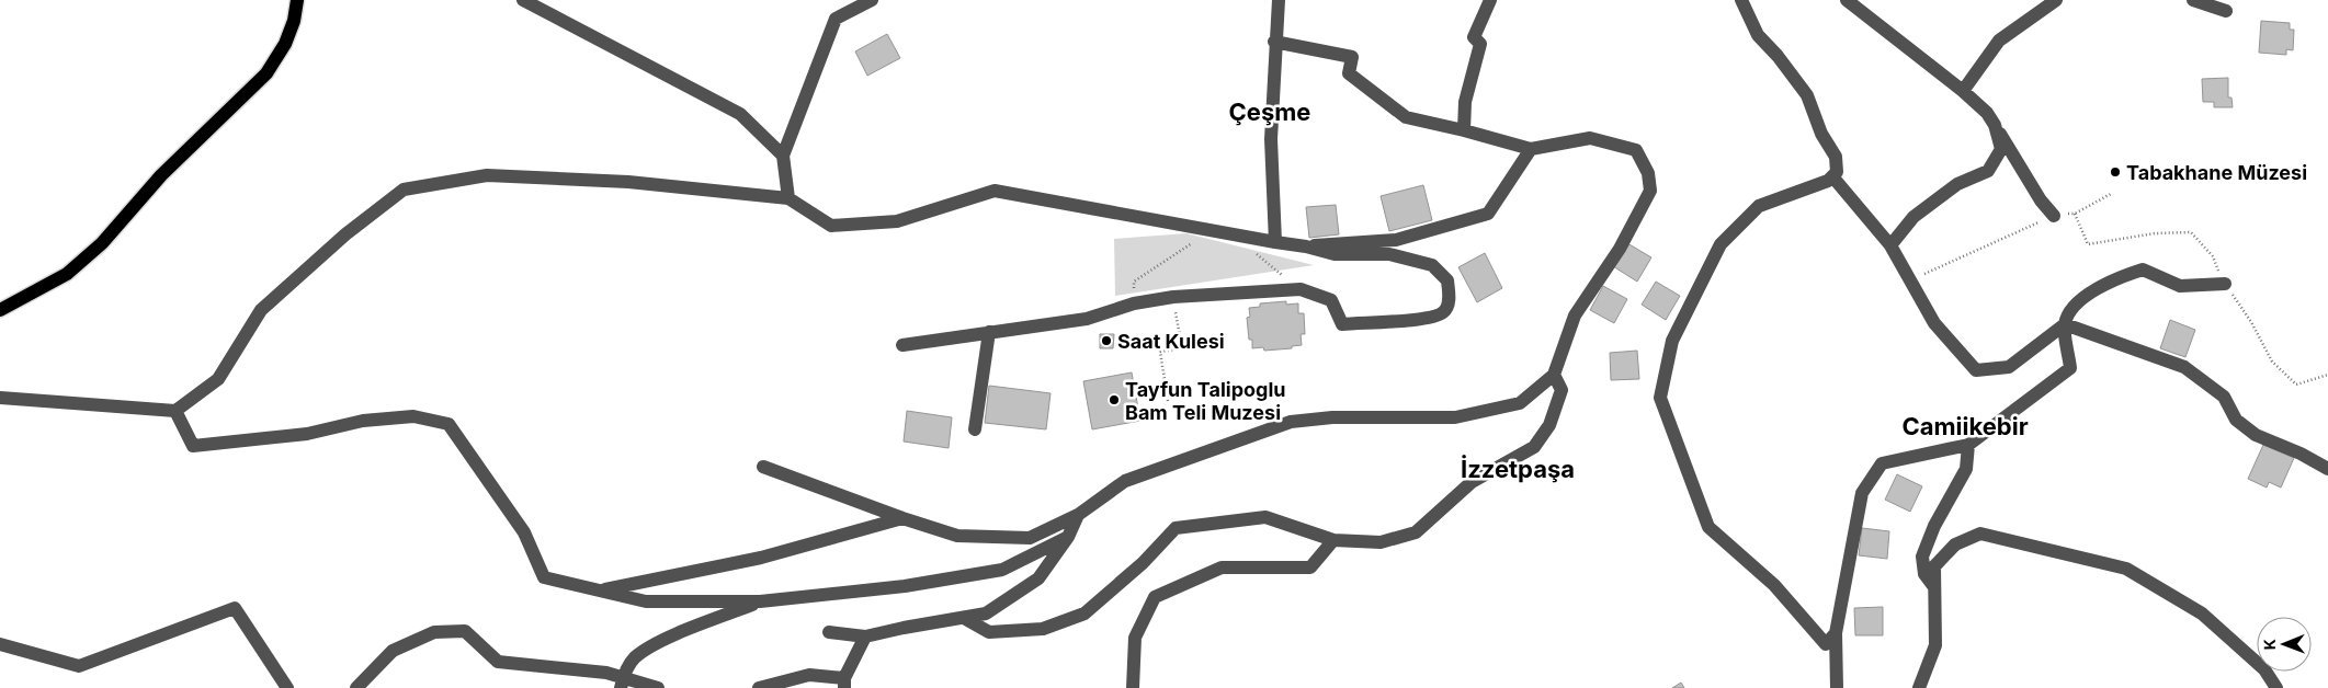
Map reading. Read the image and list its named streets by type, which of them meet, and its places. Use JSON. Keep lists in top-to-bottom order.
{
  "districts": ["Çeşme", "Camiikebir", "İzzetpaşa"],
  "places": ["Tabakhane Müzesi", "Saat Kulesi", "Tayfun Talipoglu Bam Teli Muzesi"],
  "north": "left"
}
